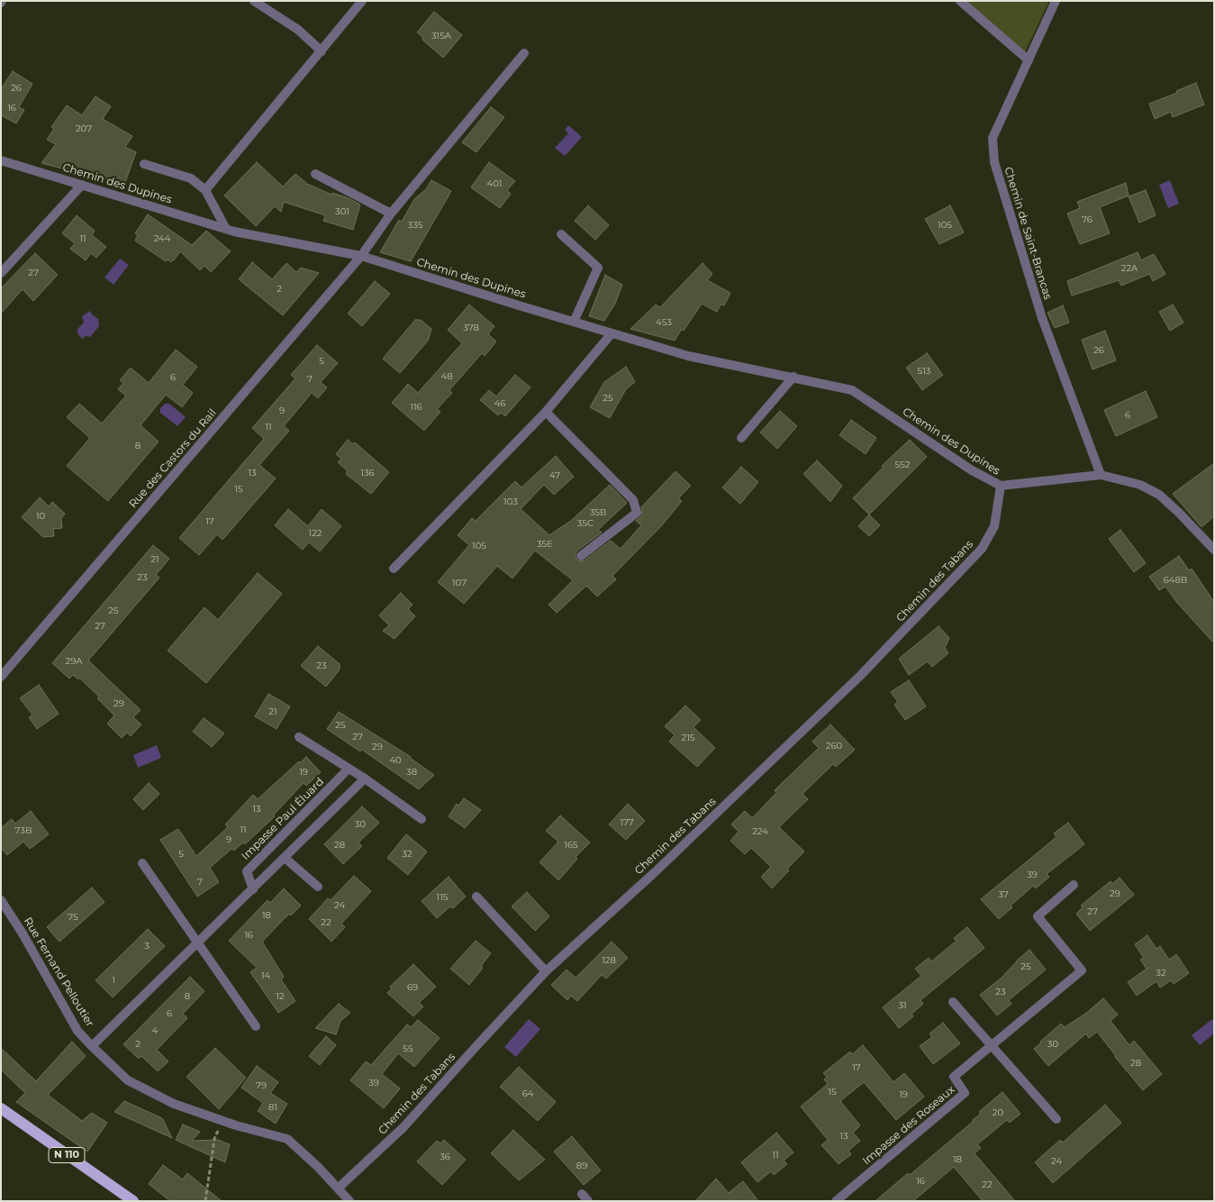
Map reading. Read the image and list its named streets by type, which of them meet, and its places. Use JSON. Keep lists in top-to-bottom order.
{
  "streets": {
    "main road": ["N 110"],
    "street": [
      "Chemin des Dupines",
      "Chemin de Saint-Brancas",
      "Rue des Castors du Rail",
      "Chemin des Tabans",
      "Impasse Paul Éluard",
      "Rue Fernand Pelloutier",
      "Impasse des Roseaux"
    ]
  },
  "crossings": [
    ["Chemin des Dupines", "Chemin de Saint-Brancas"],
    ["Chemin des Dupines", "Rue des Castors du Rail"],
    ["Chemin des Dupines", "Chemin des Tabans"],
    ["Chemin des Tabans", "Rue Fernand Pelloutier"]
  ],
  "house_numbers": [
    "315A",
    "26",
    "16",
    "207",
    "401",
    "301",
    "76",
    "335",
    "105",
    "11",
    "244",
    "22A",
    "27",
    "2",
    "453",
    "378",
    "26",
    "5",
    "513",
    "48",
    "6",
    "7",
    "25",
    "46",
    "116",
    "9",
    "6",
    "11",
    "8",
    "552",
    "13",
    "136",
    "47",
    "15",
    "103",
    "35B",
    "10",
    "17",
    "35C",
    "122",
    "35E",
    "105",
    "21",
    "23",
    "648B",
    "107",
    "25",
    "27",
    "29A",
    "23",
    "29",
    "21",
    "25",
    "27",
    "215",
    "260",
    "29",
    "40",
    "19",
    "38",
    "13",
    "177",
    "30",
    "11",
    "73B",
    "224",
    "9",
    "28",
    "165",
    "5",
    "32",
    "39",
    "7",
    "29",
    "37",
    "115",
    "24",
    "27",
    "18",
    "75",
    "22",
    "16",
    "3",
    "128",
    "25",
    "32",
    "14",
    "1",
    "69",
    "23",
    "8",
    "12",
    "31",
    "6",
    "4",
    "2",
    "30",
    "55",
    "28",
    "17",
    "39",
    "79",
    "15",
    "64",
    "19",
    "81",
    "20",
    "13",
    "11",
    "36",
    "18",
    "24",
    "89",
    "16",
    "22"
  ]
}
